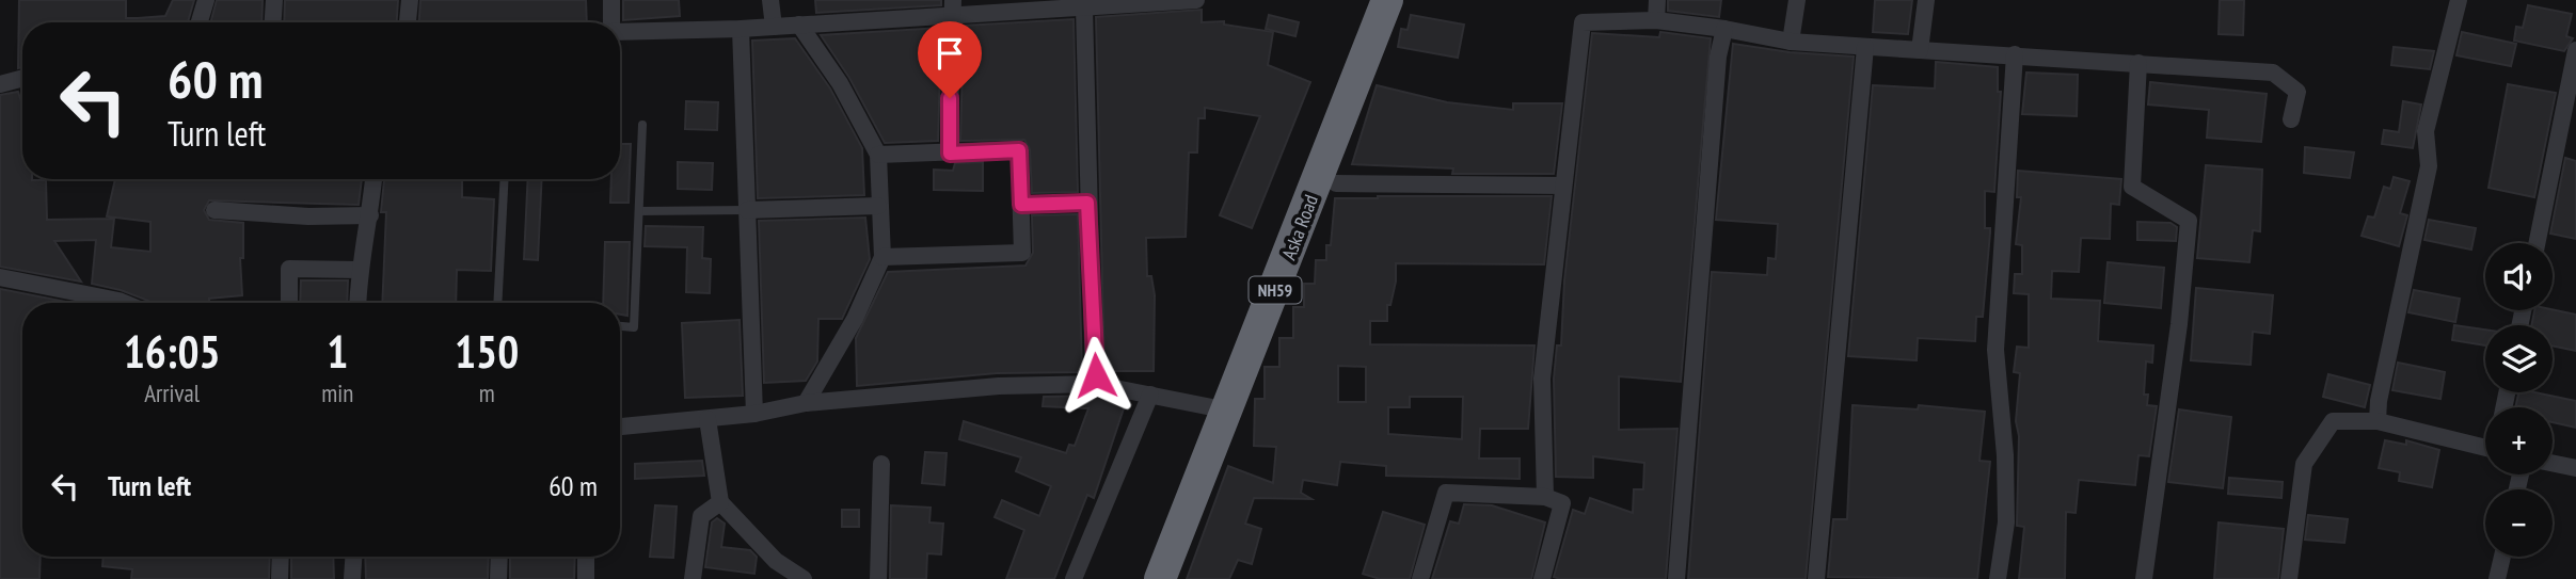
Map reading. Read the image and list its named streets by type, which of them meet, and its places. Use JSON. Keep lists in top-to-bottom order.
{
  "streets": {
    "highway": ["Aska Road", "NH59"]
  },
  "page": {
    "turn": ["60 m", "Turn left"],
    "map_buttons": ["+", "−"],
    "eta": [
      "16:05",
      "Arrival",
      "1",
      "min",
      "150",
      "m"
    ],
    "list": [
      {
        "name": "Turn left",
        "value": "60 m"
      }
    ]
  }
}
